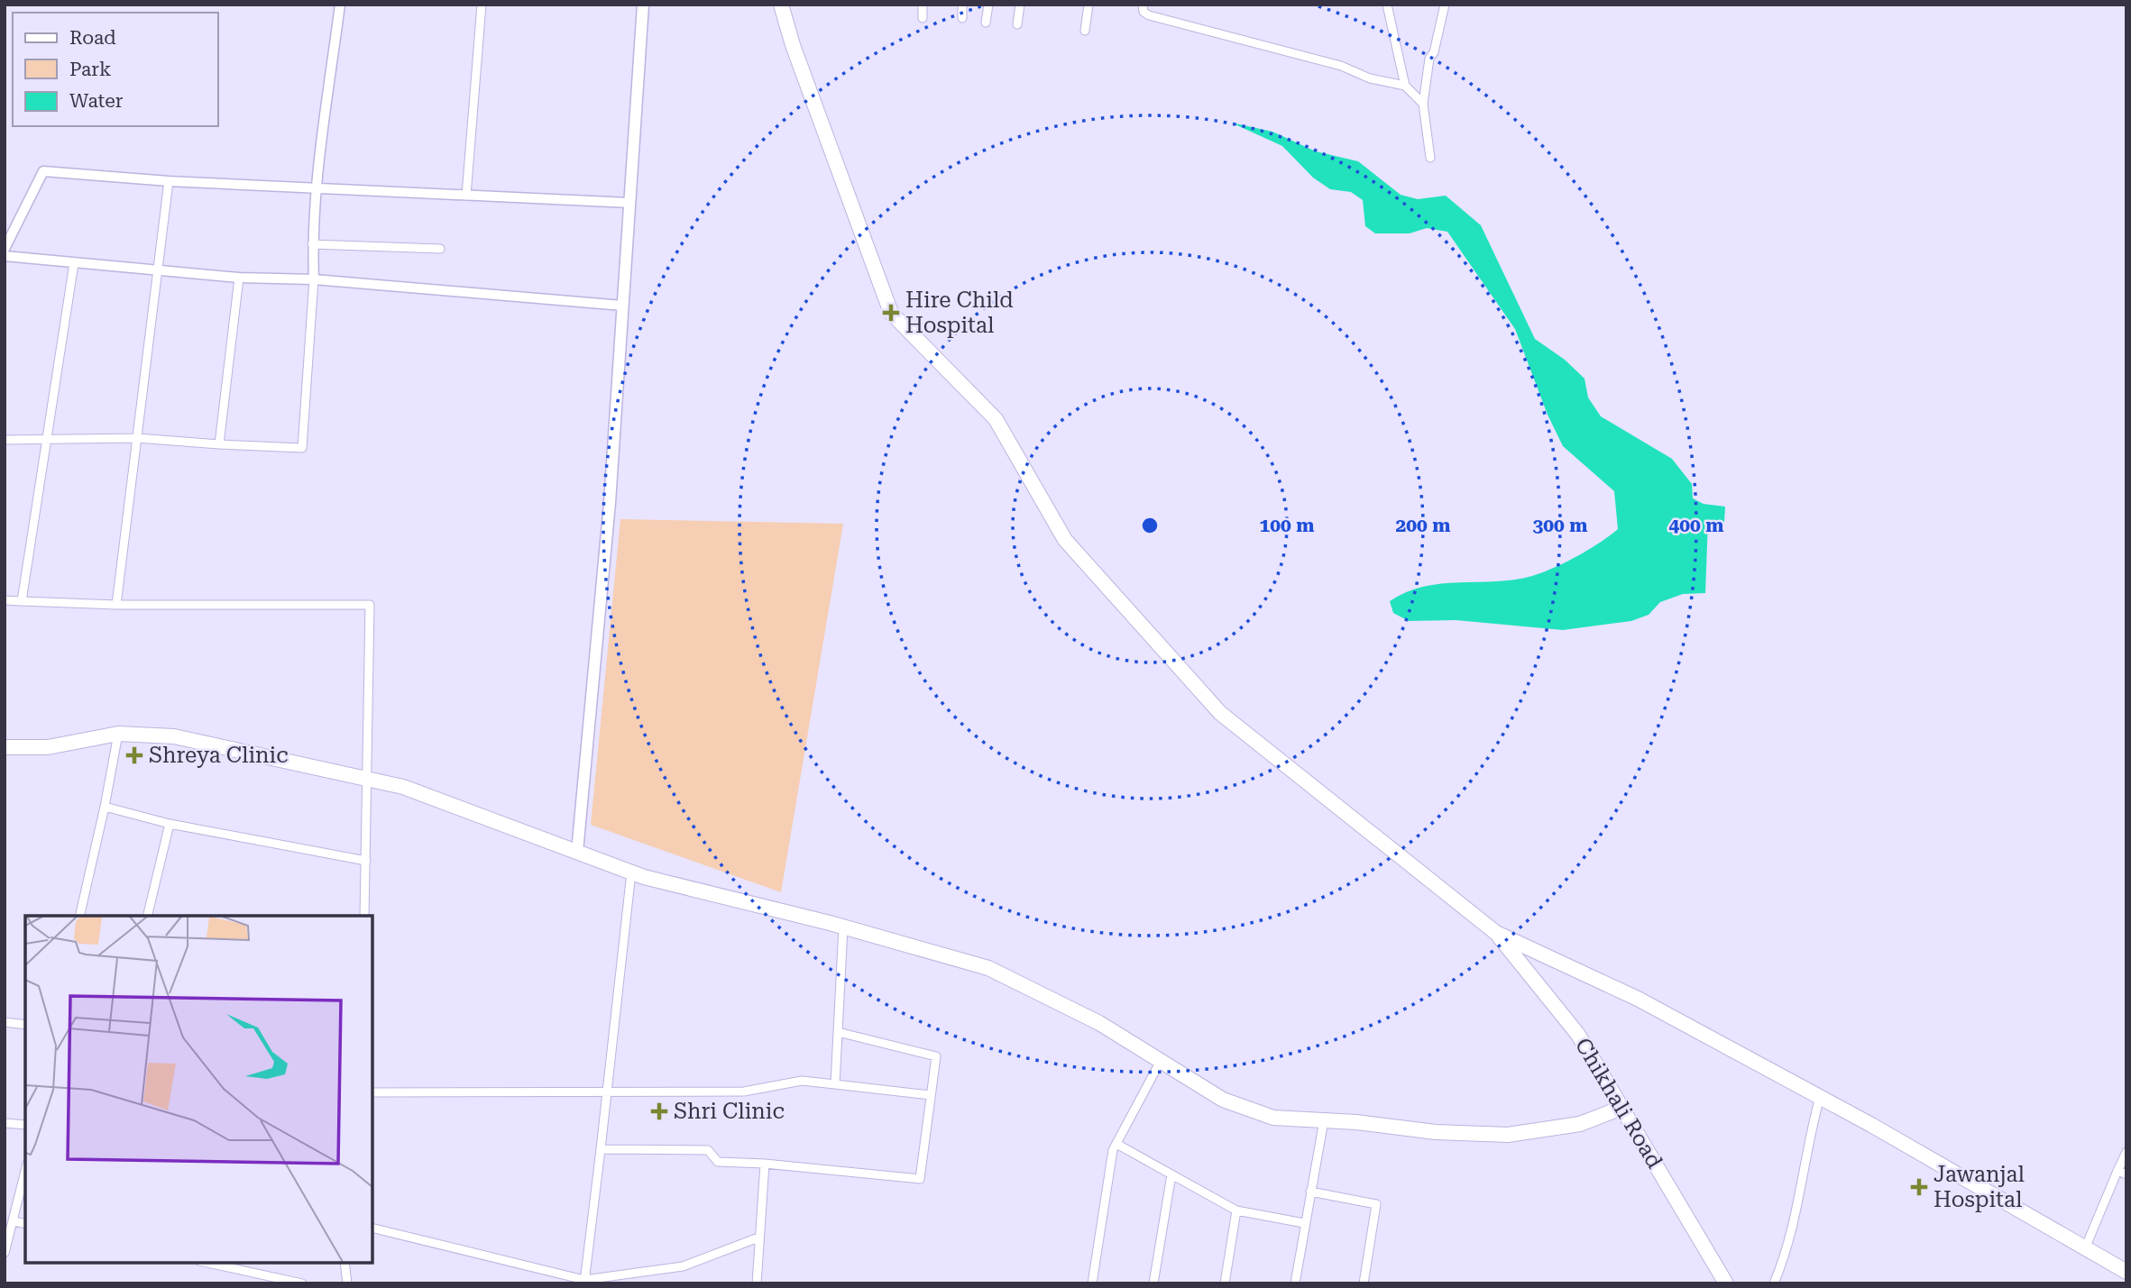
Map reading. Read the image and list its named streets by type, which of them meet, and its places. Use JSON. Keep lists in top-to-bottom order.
{
  "streets": {
    "highway": ["Chikhali Road"]
  },
  "places": {
    "health": [
      "Hire Child Hospital",
      "Shreya Clinic",
      "Shri Clinic",
      "Jawanjal Hospital"
    ]
  },
  "legend": ["Road", "Park", "Water"],
  "rings": [
    "100 m",
    "200 m",
    "300 m",
    "400 m"
  ]
}
